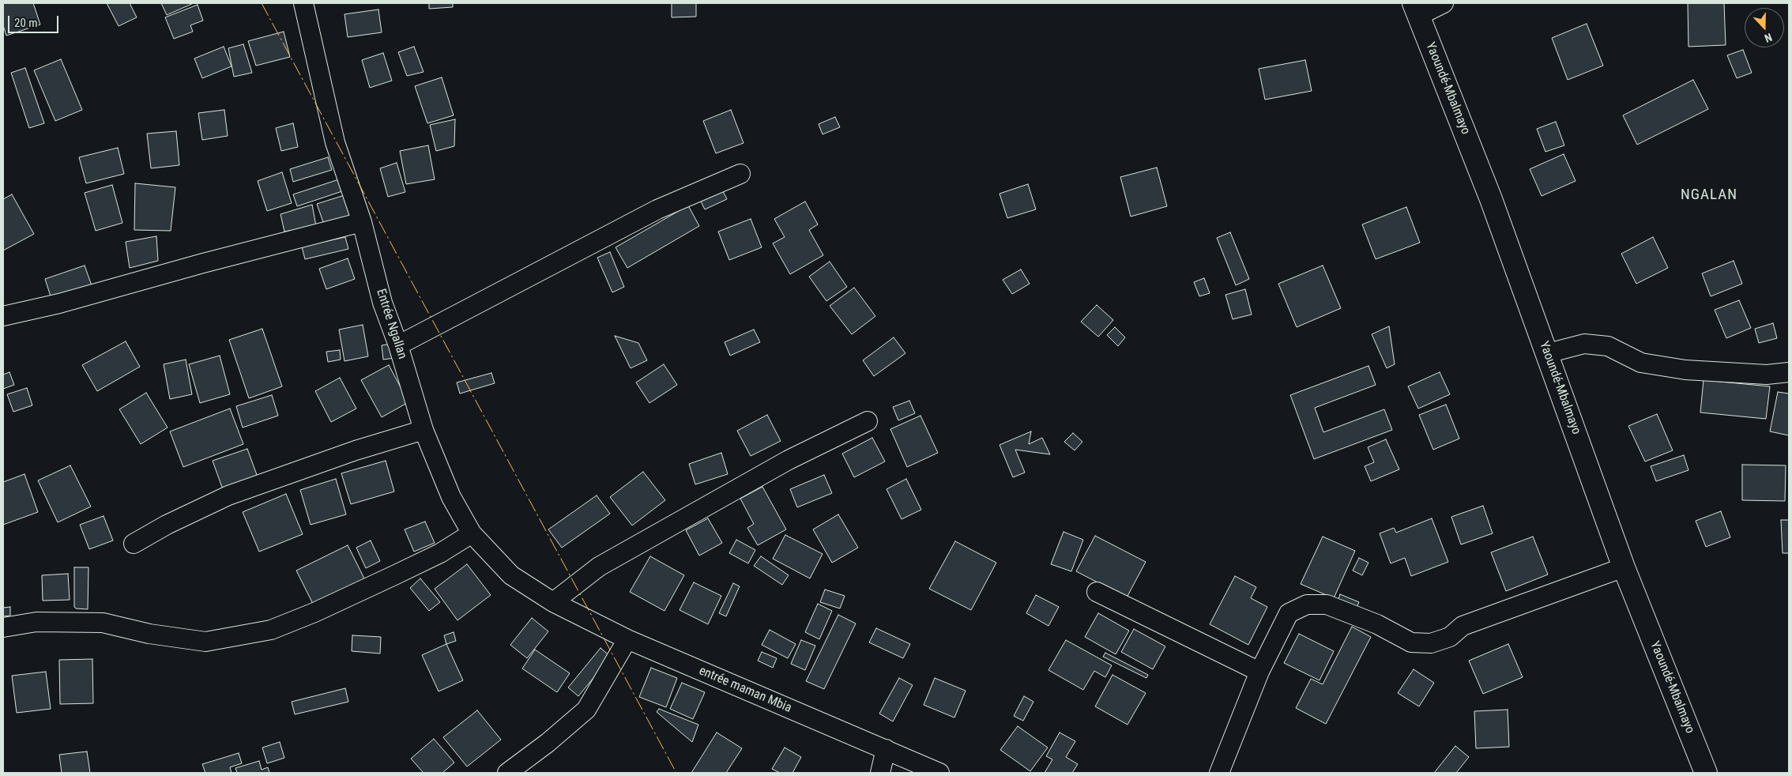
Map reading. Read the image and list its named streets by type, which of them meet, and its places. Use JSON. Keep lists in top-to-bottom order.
{
  "streets": {
    "highway": ["Yaoundé-Mbalmayo"],
    "street": ["Entrée Ngallan", "entrée maman Mbia"]
  },
  "crossings": [
    ["Entrée Ngallan", "entrée maman Mbia"]
  ],
  "districts": ["NGALAN"],
  "scale_bar": "20 m",
  "north": "bottom"
}
